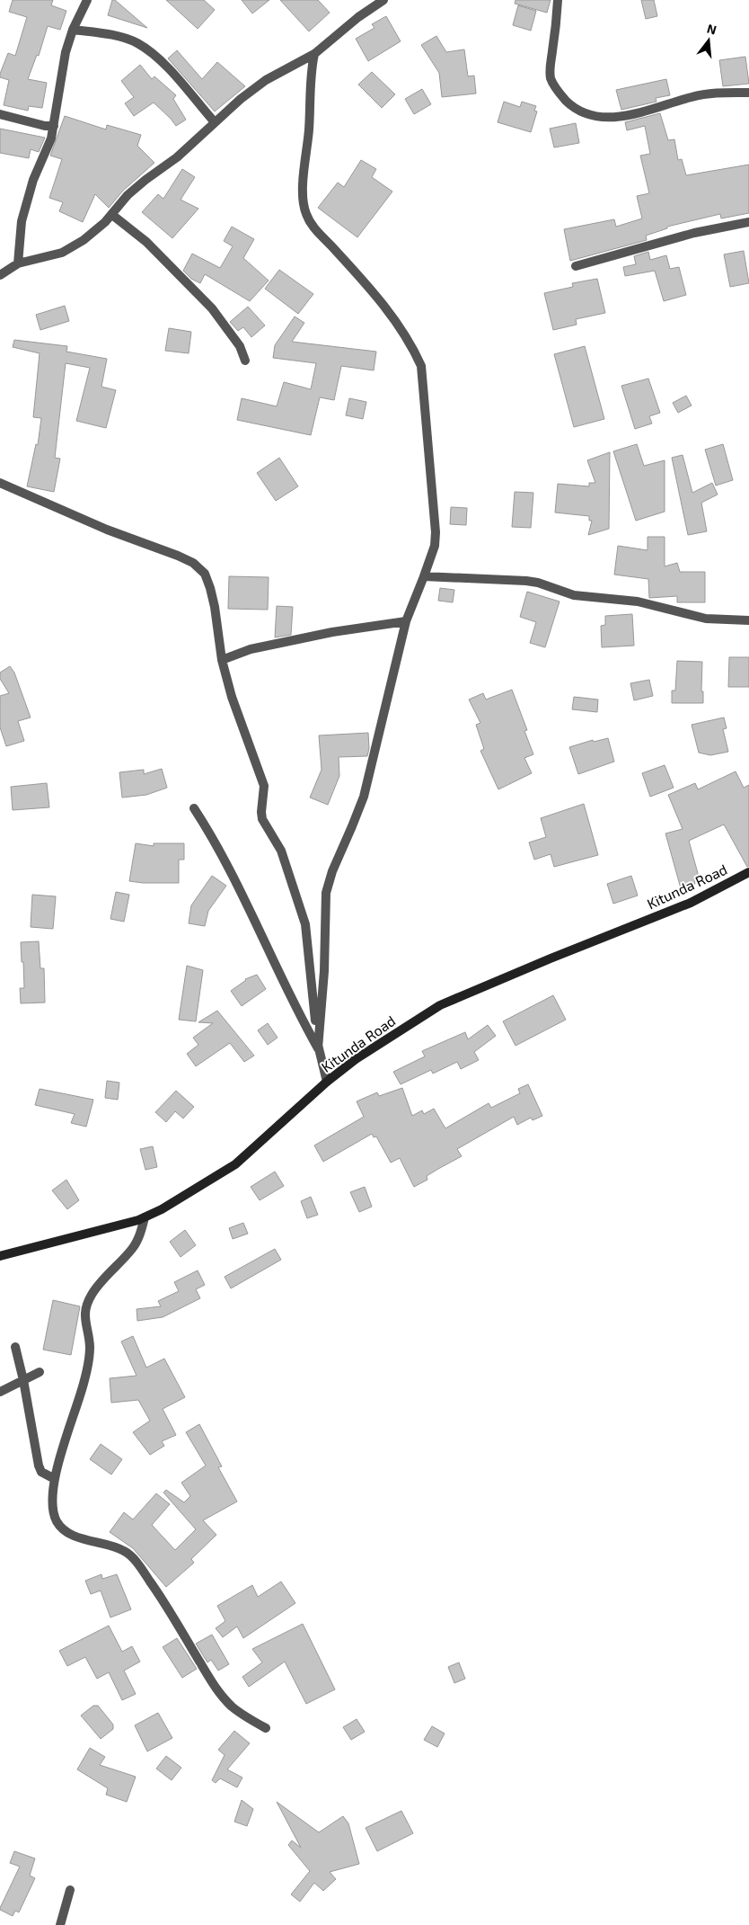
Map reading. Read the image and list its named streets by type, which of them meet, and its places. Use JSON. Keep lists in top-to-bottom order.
{
  "streets": {
    "street": ["Kitunda Road"]
  },
  "north": "top"
}
